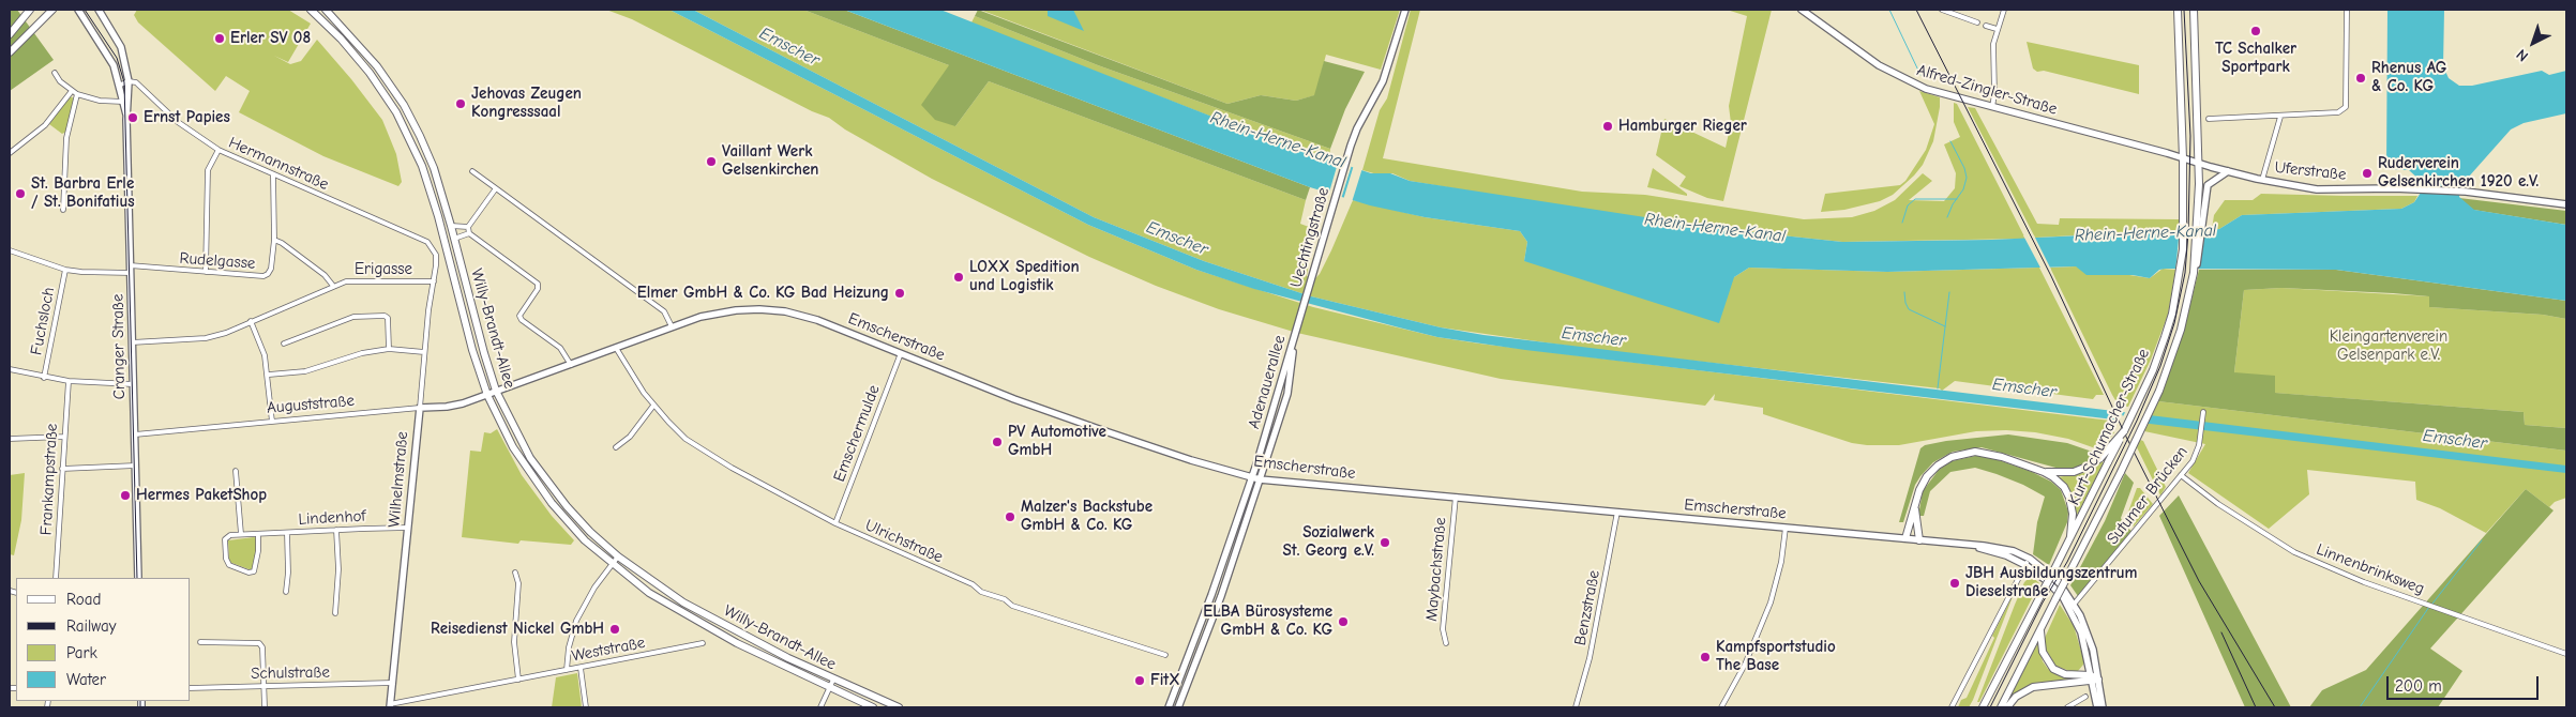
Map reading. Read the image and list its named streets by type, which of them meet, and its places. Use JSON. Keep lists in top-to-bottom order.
{
  "streets": {
    "main road": ["Willy-Brandt-Allee", "Kurt-Schumacher-Straße"],
    "street": [
      "Alfred-Zingler-Straße",
      "Hermannstraße",
      "Uferstraße",
      "Uechtingstraße",
      "Rudelgasse",
      "Erigasse",
      "Fuchsloch",
      "Emscherstraße",
      "Cranger Straße",
      "Adenauerallee",
      "Auguststraße",
      "Emschermulde",
      "Frankampstraße",
      "Wilhelmstraße",
      "Sutumer Brücken",
      "Lindenhof",
      "Ulrichstraße",
      "Maybachstraße",
      "Linnenbrinksweg",
      "Benzstraße",
      "Weststraße",
      "Schulstraße"
    ]
  },
  "crossings": [
    ["Alfred-Zingler-Straße", "Uferstraße"],
    ["Alfred-Zingler-Straße", "Kurt-Schumacher-Straße"],
    ["Hermannstraße", "Rudelgasse"],
    ["Hermannstraße", "Cranger Straße"],
    ["Hermannstraße", "Wilhelmstraße"],
    ["Uferstraße", "Kurt-Schumacher-Straße"],
    ["Uechtingstraße", "Adenauerallee"],
    ["Rudelgasse", "Cranger Straße"],
    ["Erigasse", "Cranger Straße"],
    ["Erigasse", "Wilhelmstraße"],
    ["Willy-Brandt-Allee", "Emscherstraße"],
    ["Willy-Brandt-Allee", "Auguststraße"],
    ["Emscherstraße", "Adenauerallee"],
    ["Emscherstraße", "Auguststraße"],
    ["Emscherstraße", "Emschermulde"],
    ["Emscherstraße", "Sutumer Brücken"],
    ["Emscherstraße", "Ulrichstraße"],
    ["Emscherstraße", "Maybachstraße"],
    ["Emscherstraße", "Benzstraße"],
    ["Cranger Straße", "Auguststraße"],
    ["Auguststraße", "Wilhelmstraße"],
    ["Emschermulde", "Ulrichstraße"],
    ["Wilhelmstraße", "Lindenhof"],
    ["Wilhelmstraße", "Weststraße"],
    ["Wilhelmstraße", "Schulstraße"],
    ["Sutumer Brücken", "Linnenbrinksweg"]
  ],
  "water": ["Emscher", "Rhein-Herne-Kanal"],
  "parks": ["Kleingartenverein Gelsenpark e.V."],
  "places": [
    "TC Schalker Sportpark",
    "Erler SV 08",
    "Rhenus AG & Co. KG",
    "Jehovas Zeugen Kongresssaal",
    "Ernst Papies",
    "Hamburger Rieger",
    "Vaillant Werk Gelsenkirchen",
    "Ruderverein Gelsenkirchen 1920 e.V.",
    "St. Barbra Erle / St. Bonifatius",
    "LOXX Spedition und Logistik",
    "Elmer GmbH & Co. KG Bad Heizung",
    "PV Automotive GmbH",
    "Hermes PaketShop",
    "Malzer's Backstube GmbH & Co. KG",
    "Sozialwerk St. Georg e.V.",
    "JBH Ausbildungszentrum Dieselstraße",
    "ELBA Bürosysteme GmbH & Co. KG",
    "Reisedienst Nickel GmbH",
    "Kampfsportstudio The Base",
    "FitX"
  ],
  "legend": [
    "Road",
    "Railway",
    "Park",
    "Water"
  ],
  "scale_bar": "200 m",
  "north": "bottom left"
}
